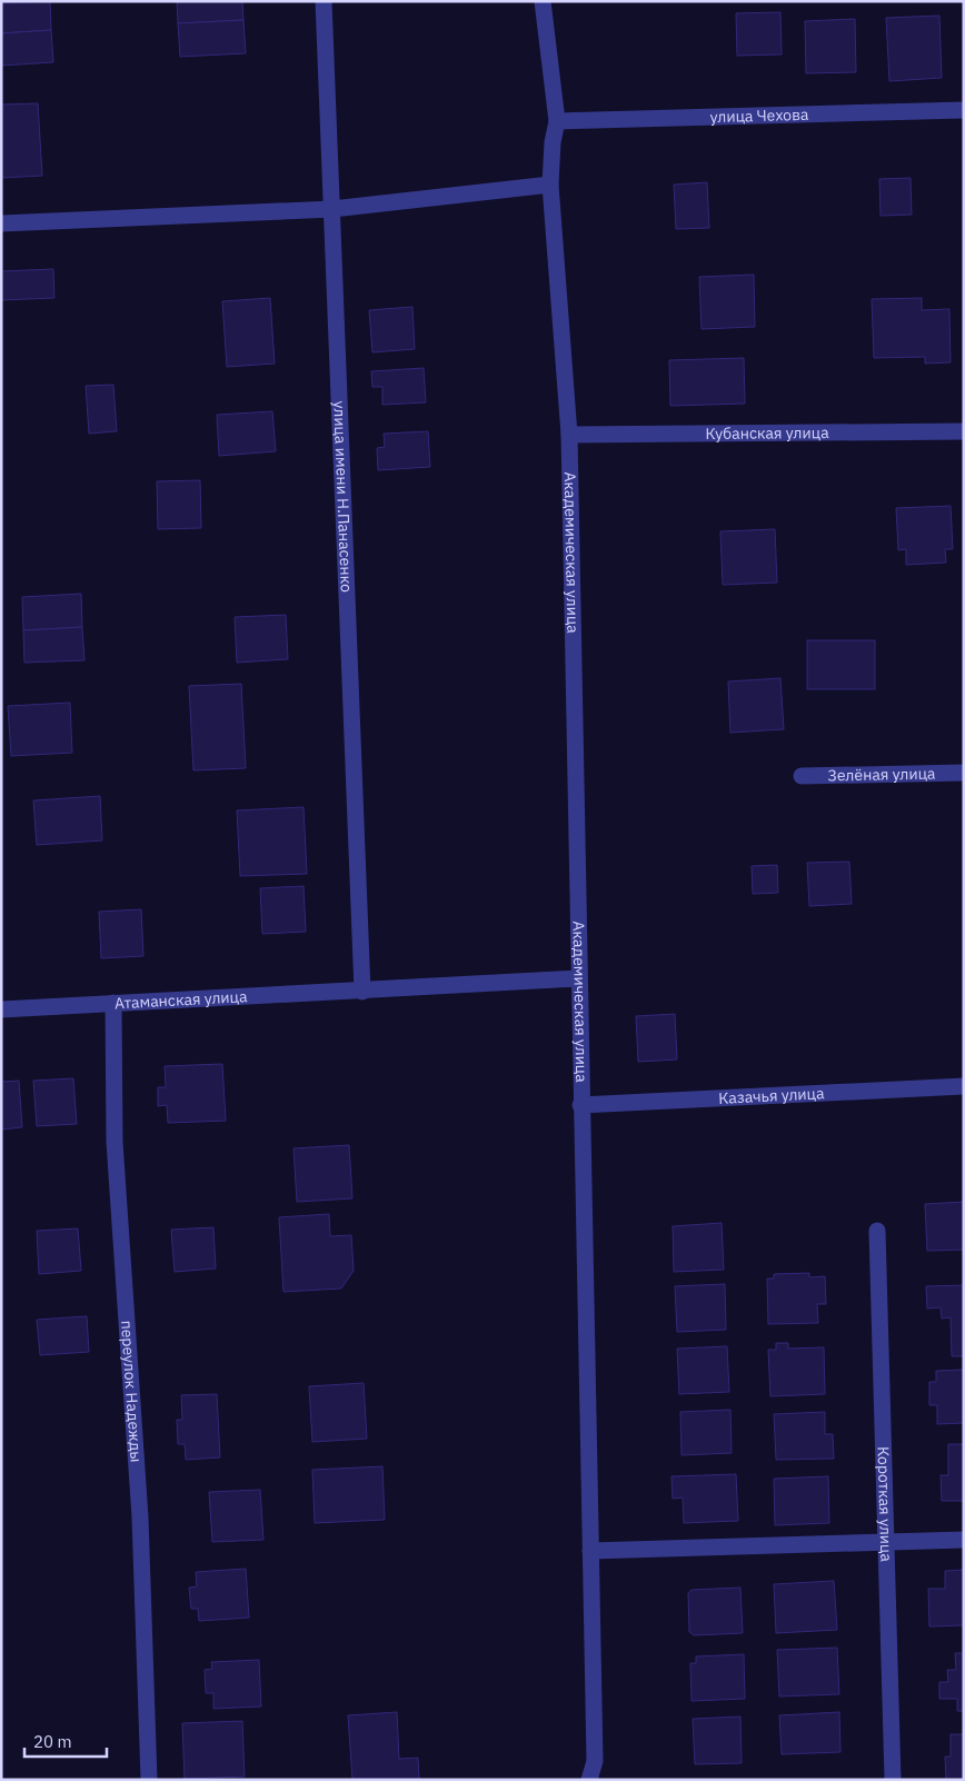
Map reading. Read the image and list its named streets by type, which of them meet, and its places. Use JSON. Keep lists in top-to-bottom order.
{
  "streets": {
    "street": [
      "улица Чехова",
      "Кубанская улица",
      "улица имени Н.Панасенко",
      "Академическая улица",
      "Зелёная улица",
      "Атаманская улица",
      "Казачья улица",
      "переулок Надежды",
      "Короткая улица"
    ]
  },
  "crossings": [
    ["улица Чехова", "Академическая улица"],
    ["Кубанская улица", "Академическая улица"],
    ["улица имени Н.Панасенко", "Атаманская улица"],
    ["Академическая улица", "Атаманская улица"],
    ["Академическая улица", "Казачья улица"],
    ["Атаманская улица", "переулок Надежды"]
  ],
  "scale_bar": "20 m"
}
